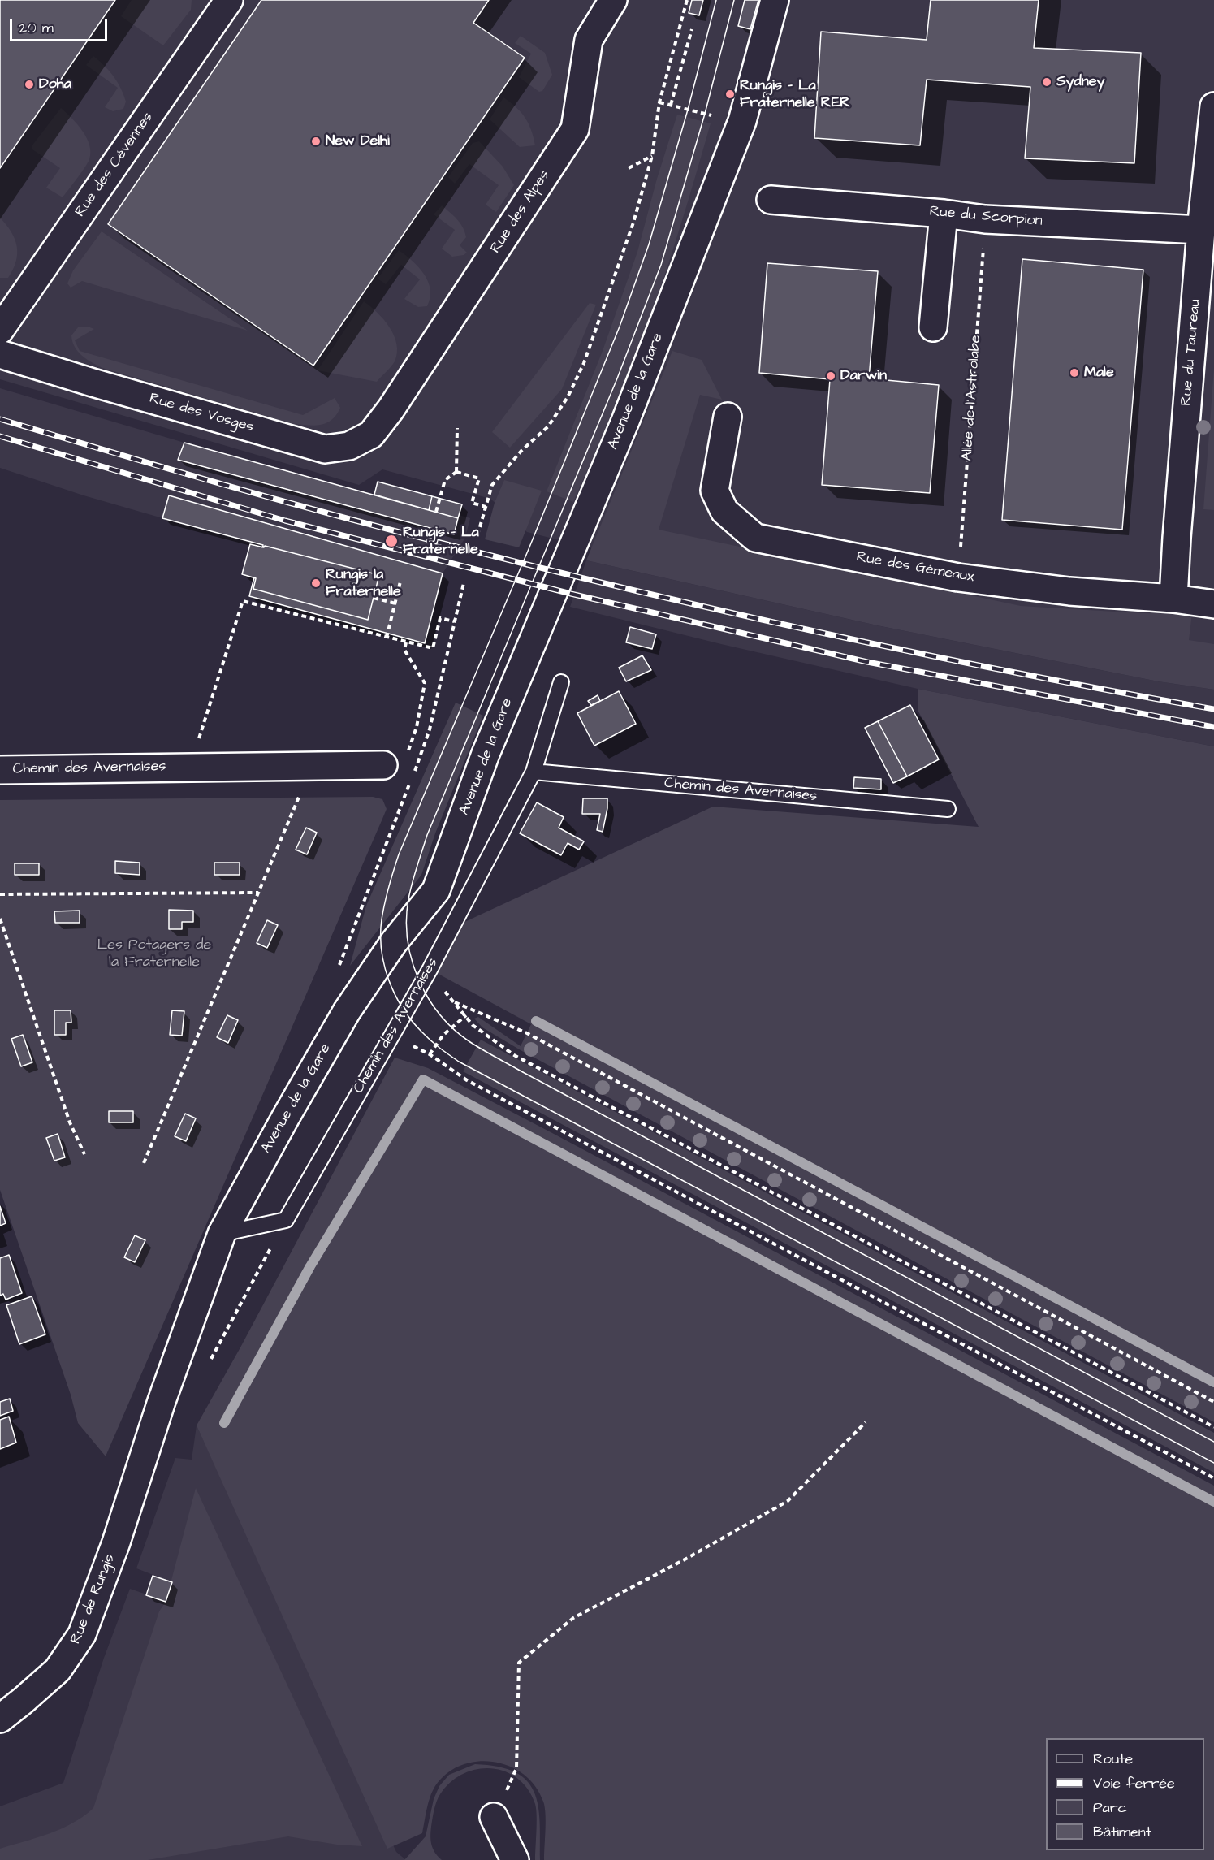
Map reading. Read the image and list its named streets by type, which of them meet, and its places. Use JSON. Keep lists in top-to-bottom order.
{
  "streets": {
    "street": [
      "Rue des Cévennes",
      "Rue des Alpes",
      "Rue du Scorpion",
      "Rue du Taureau",
      "Avenue de la Gare",
      "Rue des Vosges",
      "Rue des Gémeaux",
      "Chemin des Avernaises",
      "Rue de Rungis"
    ],
    "path": ["Allée de l'Astrolabe"]
  },
  "crossings": [
    ["Rue des Alpes", "Rue des Vosges"],
    ["Rue du Scorpion", "Rue du Taureau"],
    ["Rue du Scorpion", "Allée de l'Astrolabe"],
    ["Rue du Taureau", "Rue des Gémeaux"],
    ["Avenue de la Gare", "Rue de Rungis"],
    ["Allée de l'Astrolabe", "Rue des Gémeaux"]
  ],
  "parks": ["Les Potagers de la Fraternelle"],
  "places": [
    "Sydney",
    "Doha",
    "Rungis - La Fraternelle RER",
    "New Delhi",
    "Male",
    "Darwin",
    "Rungis - La Fraternelle",
    "Rungis la Fraternelle"
  ],
  "legend": [
    "Route",
    "Voie ferrée",
    "Parc",
    "Bâtiment"
  ],
  "scale_bar": "20 m"
}
